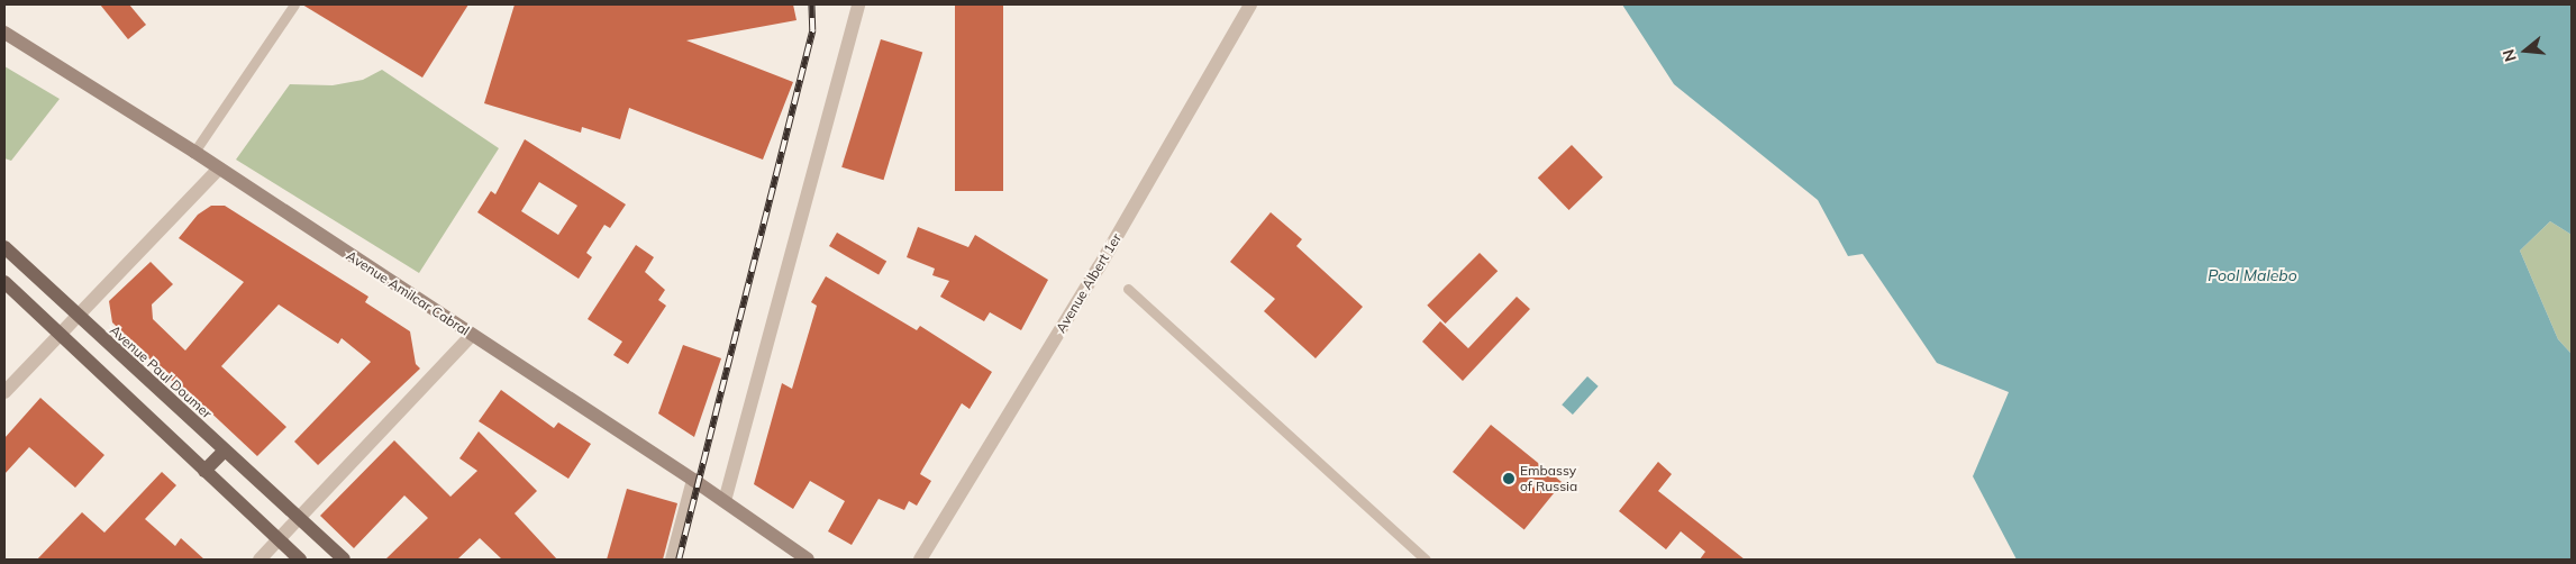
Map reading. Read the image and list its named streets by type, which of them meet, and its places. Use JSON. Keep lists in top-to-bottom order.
{
  "streets": {
    "main road": ["Avenue Amilcar Cabral", "Avenue Paul Doumer"],
    "street": ["Avenue Albert 1er"]
  },
  "water": ["Pool Malebo"],
  "places": ["Embassy of Russia"],
  "north": "left"
}
